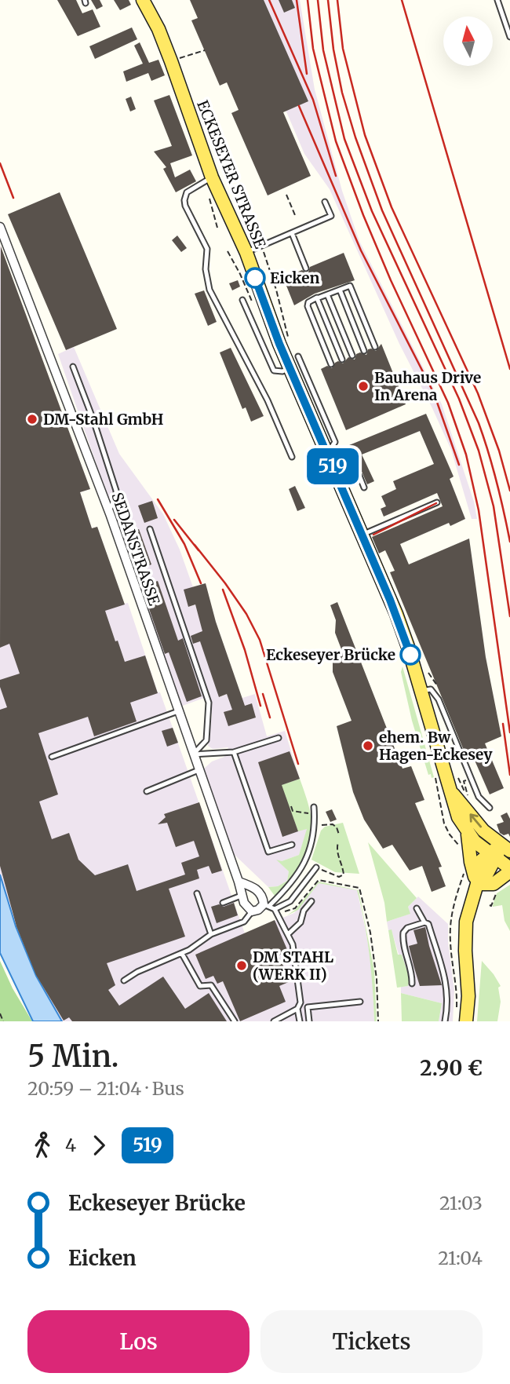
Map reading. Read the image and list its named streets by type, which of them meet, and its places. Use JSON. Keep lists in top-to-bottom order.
{
  "streets": {
    "main road": ["ECKESEYER STRASSE"],
    "street": ["SEDANSTRASSE"]
  },
  "places": [
    "Eicken",
    "Bauhaus Drive In Arena",
    "DM-Stahl GmbH",
    "Eckeseyer Brücke",
    "ehem. Bw Hagen-Eckesey",
    "DM STAHL (WERK II)"
  ],
  "lines": ["bus line 519"],
  "north": "top",
  "page": {
    "on_map": "519",
    "heading": ["5 Min.", "20:59 – 21:04 · Bus", "2.90 €"],
    "legs": ["4", "519"],
    "list": [
      {
        "name": "Eckeseyer Brücke",
        "value": "21:03"
      },
      {
        "name": "Eicken",
        "value": "21:04"
      }
    ],
    "buttons": ["Los", "Tickets"]
  }
}
